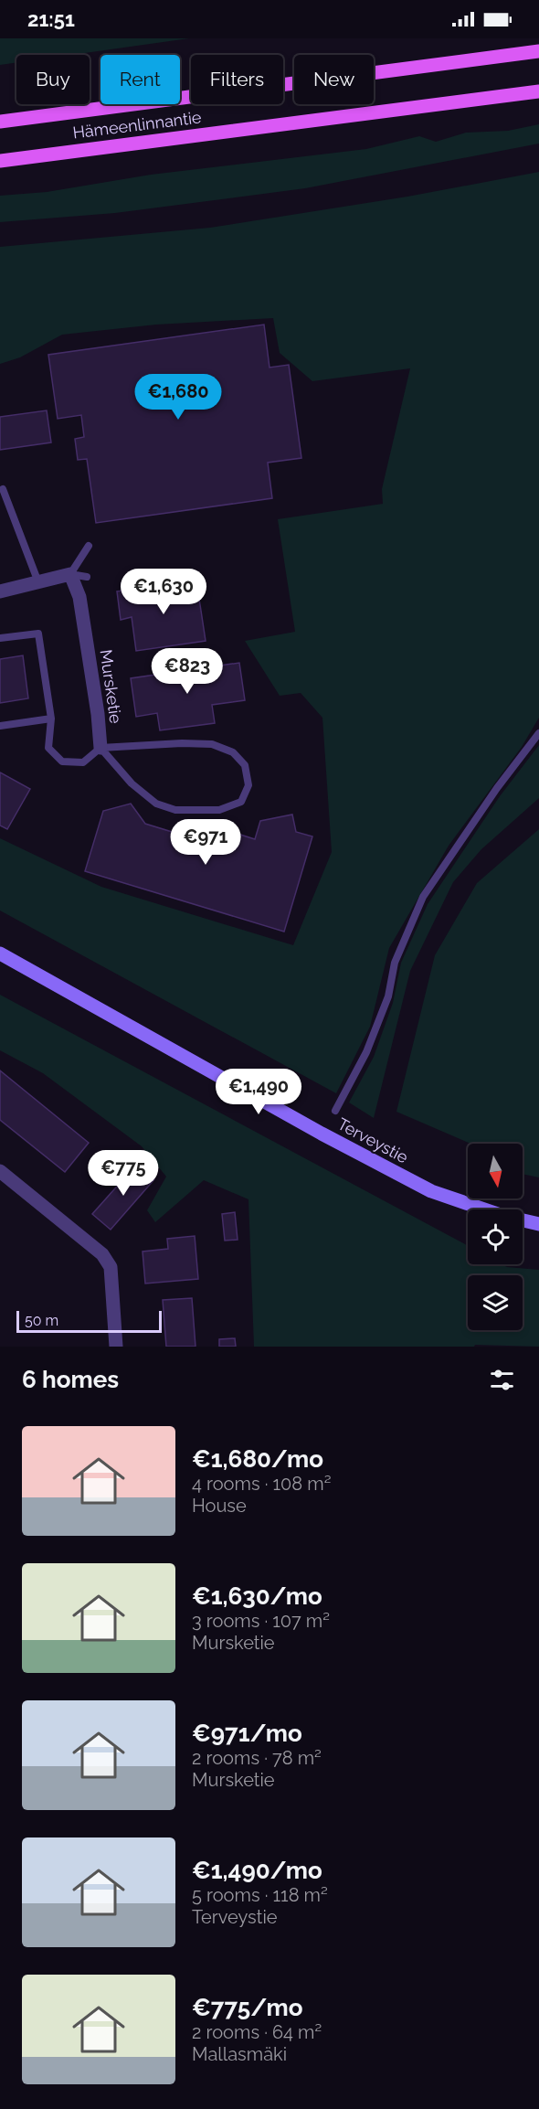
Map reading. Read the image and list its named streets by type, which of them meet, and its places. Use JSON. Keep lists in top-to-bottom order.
{
  "streets": {
    "main road": ["Hämeenlinnantie", "Terveystie"],
    "street": ["Mursketie"]
  },
  "scale_bar": "50 m",
  "north": "bottom",
  "page": {
    "status": "21:51",
    "chip": [
      "Buy",
      "Rent",
      "Filters",
      "New"
    ],
    "price": [
      "€1,680",
      "€1,630",
      "€823",
      "€971",
      "€1,490",
      "€775"
    ],
    "scale": "50 m",
    "heading": "6 homes",
    "list": [
      {
        "name": "€1,680/mo",
        "note": "4 rooms · 108 m² · House"
      },
      {
        "name": "€1,630/mo",
        "note": "3 rooms · 107 m² · Mursketie"
      },
      {
        "name": "€971/mo",
        "note": "2 rooms · 78 m² · Mursketie"
      },
      {
        "name": "€1,490/mo",
        "note": "5 rooms · 118 m² · Terveystie"
      },
      {
        "name": "€775/mo",
        "note": "2 rooms · 64 m² · Mallasmäki"
      }
    ]
  }
}
